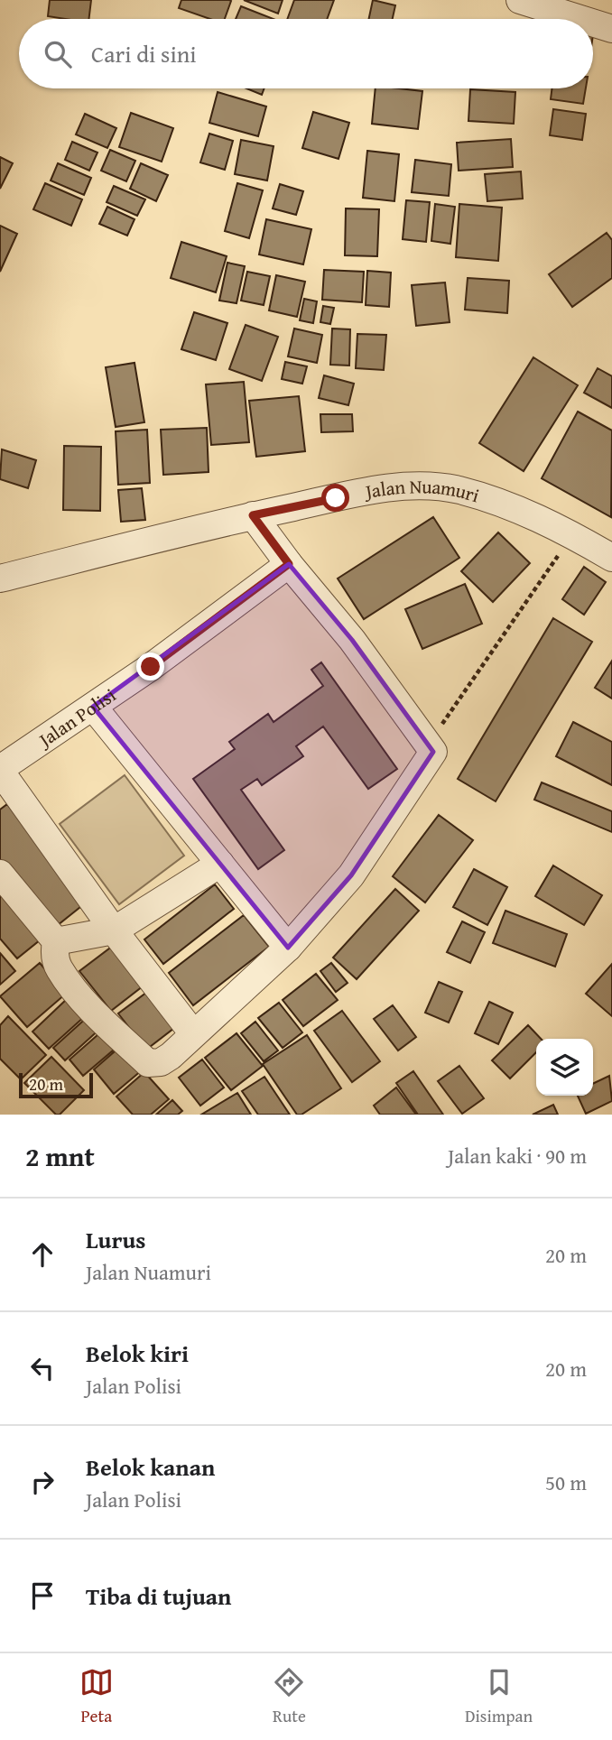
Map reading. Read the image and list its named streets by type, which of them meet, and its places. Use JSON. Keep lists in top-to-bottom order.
{
  "streets": {
    "street": ["Jalan Nuamuri", "Jalan Polisi"]
  },
  "scale_bar": "20 m",
  "page": {
    "search": "Cari di sini",
    "scale": "20 m",
    "heading": ["2 mnt", "Jalan kaki · 90 m"],
    "list": [
      ["Lurus", "Jalan Nuamuri", "20 m"],
      ["Belok kiri", "Jalan Polisi", "20 m"],
      ["Belok kanan", "Jalan Polisi", "50 m"],
      "Tiba di tujuan"
    ],
    "nav": ["Peta", "Rute", "Disimpan"]
  }
}
